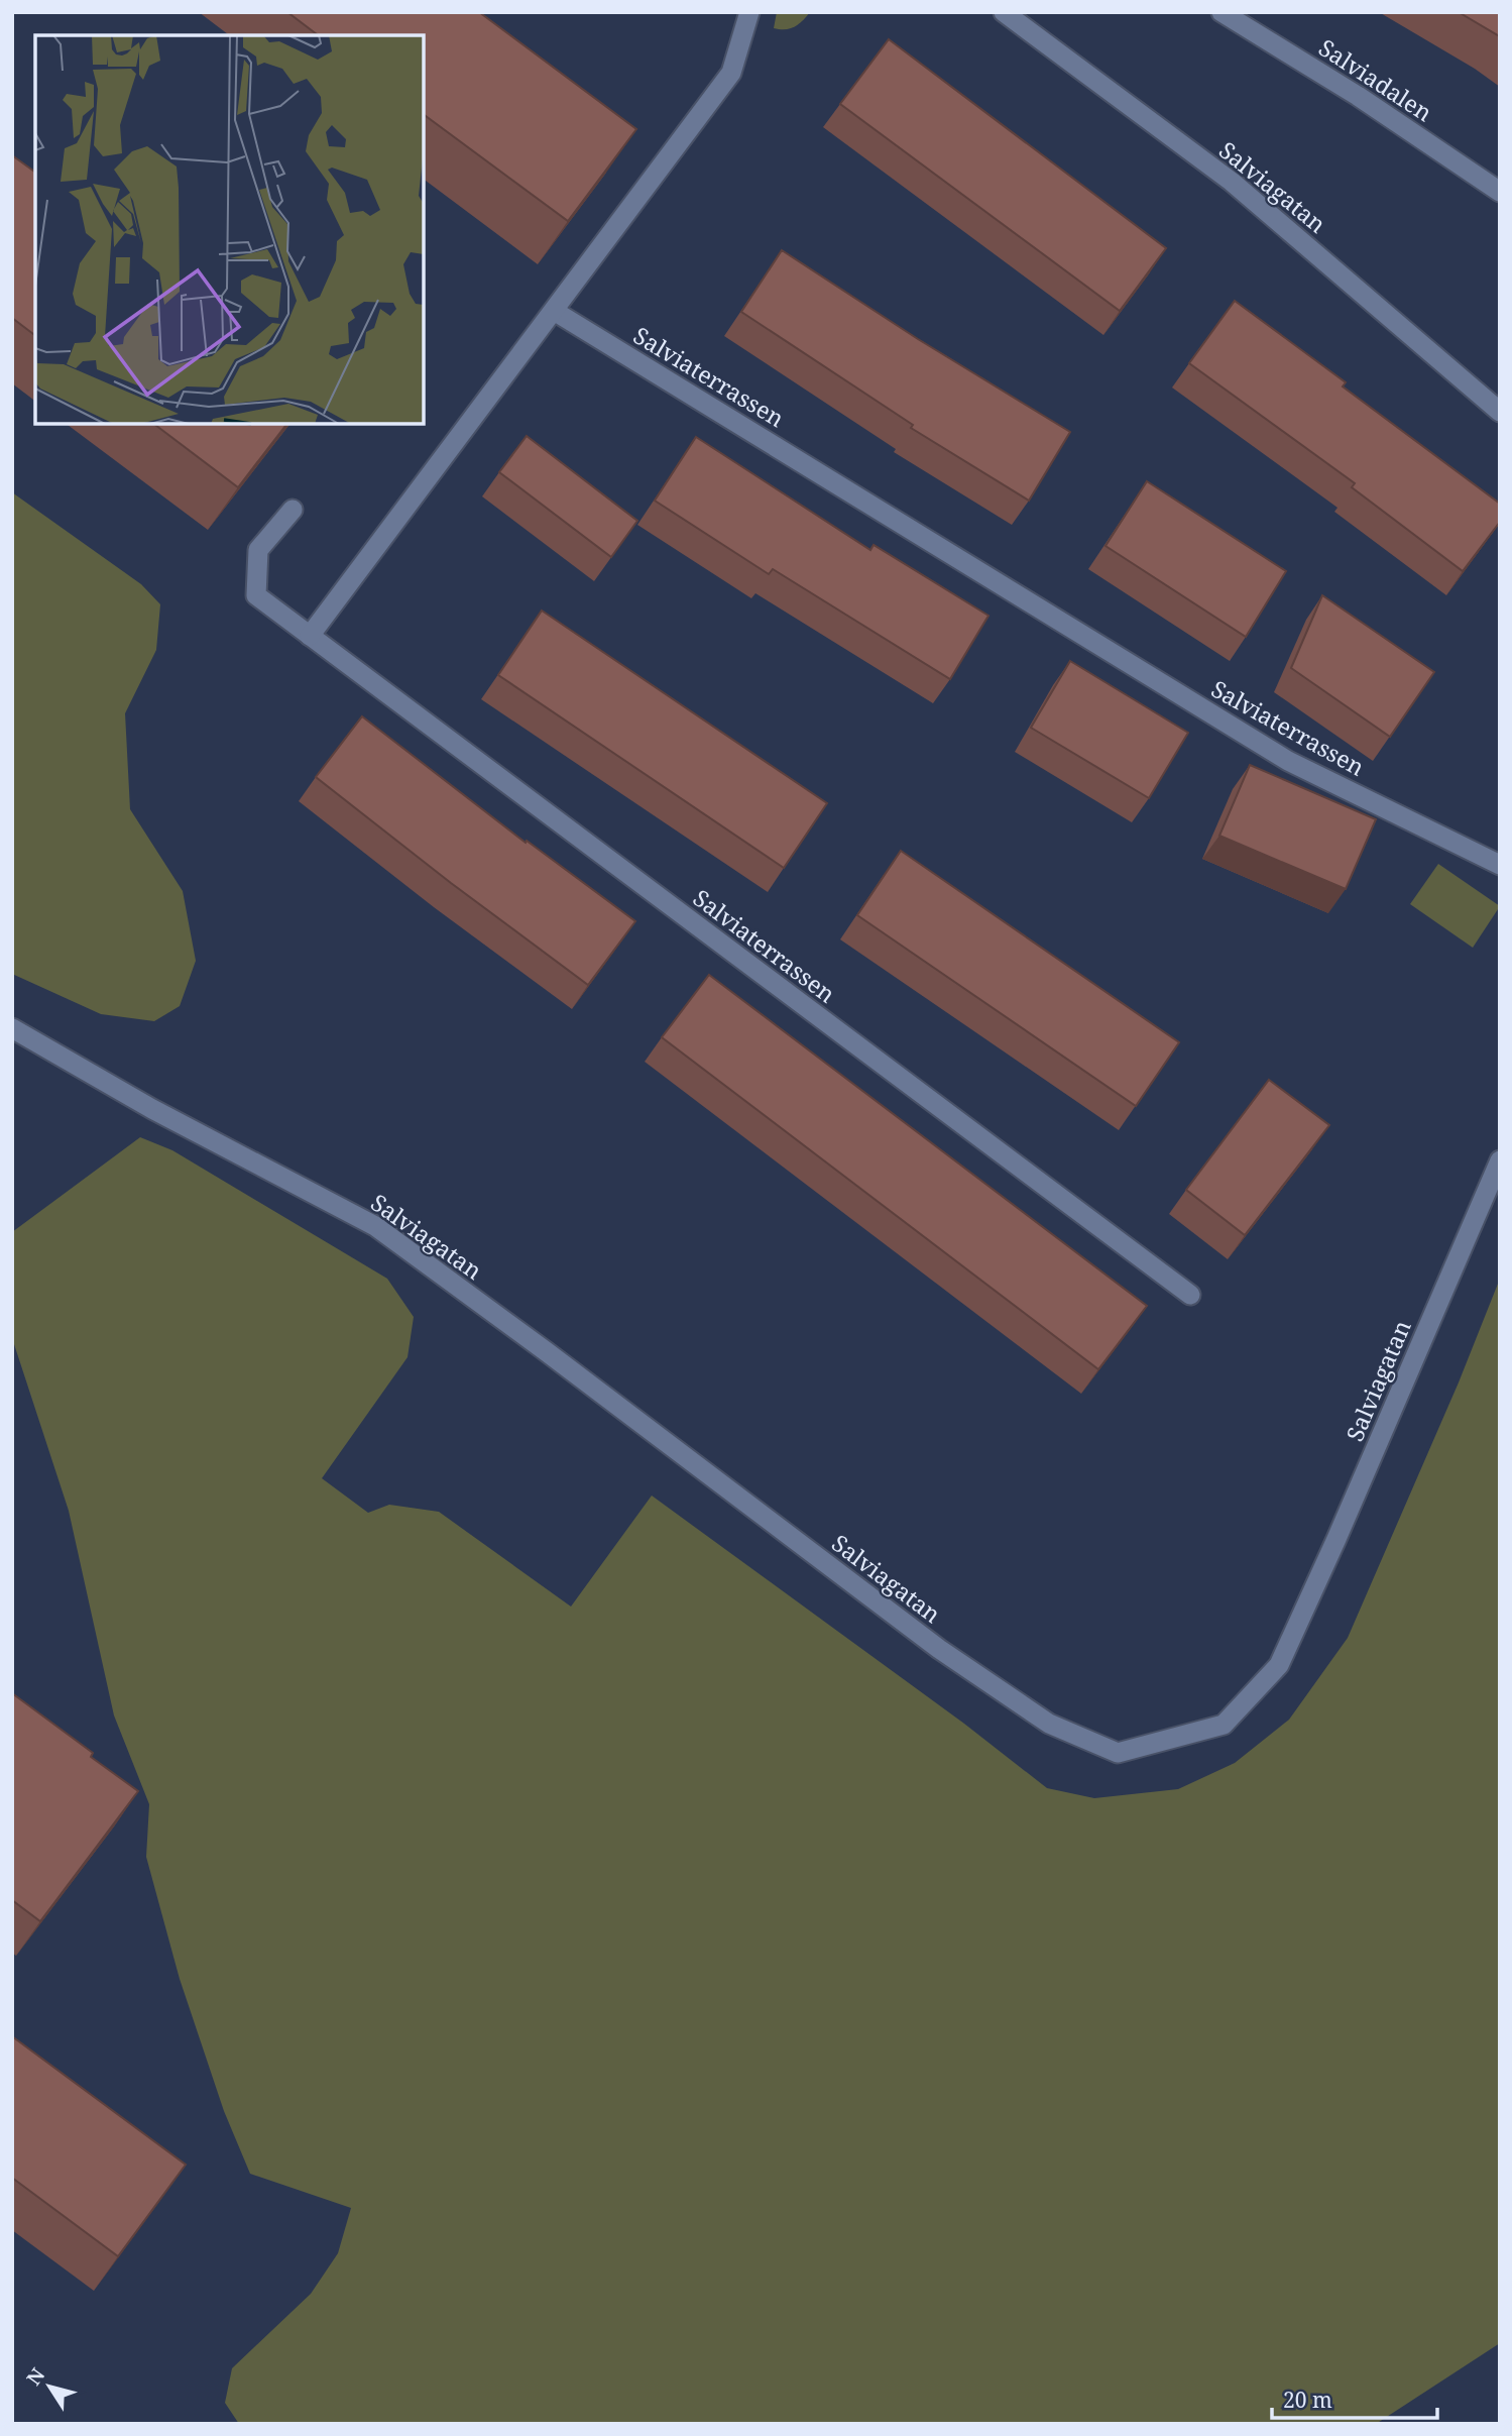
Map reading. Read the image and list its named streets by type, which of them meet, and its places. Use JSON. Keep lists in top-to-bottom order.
{
  "streets": {
    "street": ["Salviadalen", "Salviagatan", "Salviaterrassen"]
  },
  "scale_bar": "20 m",
  "north": "top left"
}
